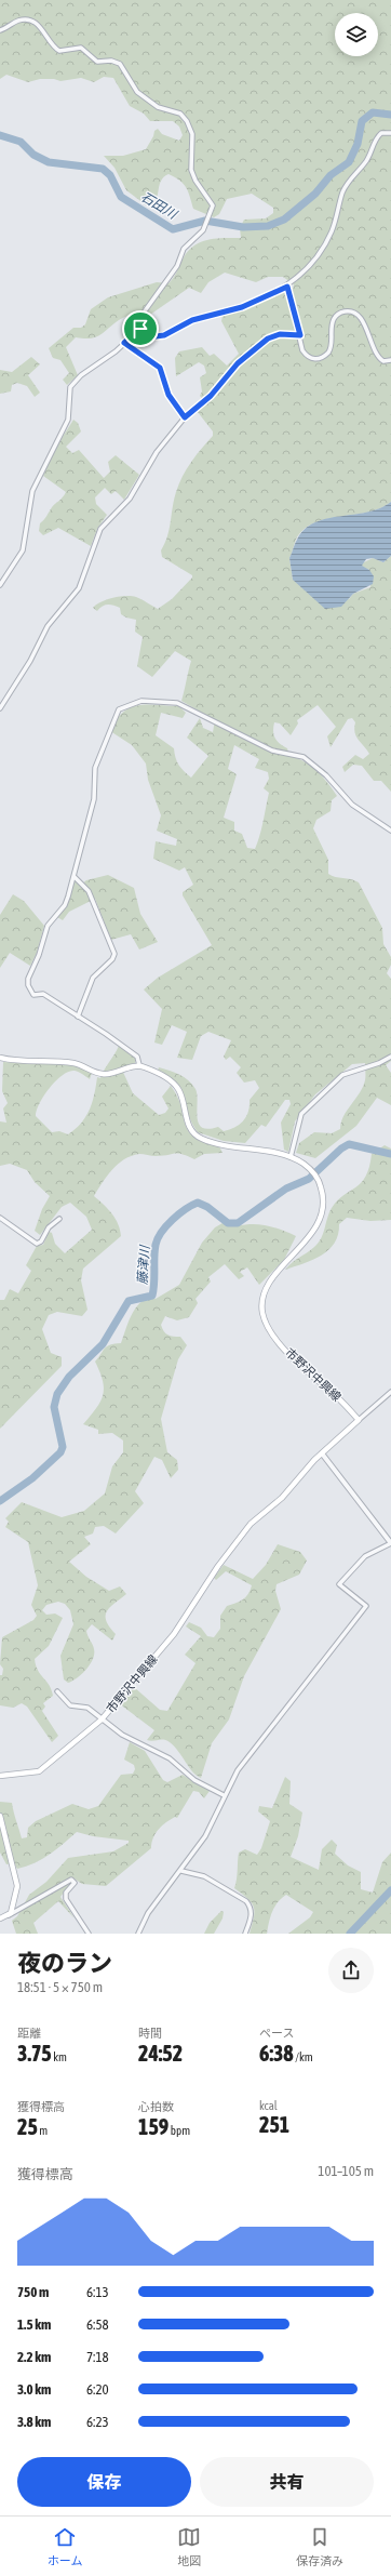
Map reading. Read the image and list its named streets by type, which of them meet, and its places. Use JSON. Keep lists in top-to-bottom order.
{
  "streets": {
    "main road": ["市野沢中興線"]
  },
  "water": ["石田川", "藤津川"],
  "page": {
    "heading": ["夜のラン", "18:51 · 5 × 750 m"],
    "stats": [
      ["距離", "3.75 km"],
      ["時間", "24:52"],
      ["ペース", "6:38 /km"],
      ["獲得標高", "25 m"],
      ["心拍数", "159 bpm"],
      ["kcal", "251"]
    ],
    "chart": ["獲得標高", "101–105 m"],
    "list": [
      {
        "name": "750 m",
        "note": "6:13"
      },
      {
        "name": "1.5 km",
        "note": "6:58"
      },
      {
        "name": "2.2 km",
        "note": "7:18"
      },
      {
        "name": "3.0 km",
        "note": "6:20"
      },
      {
        "name": "3.8 km",
        "note": "6:23"
      }
    ],
    "buttons": ["保存", "共有"],
    "tabs": ["ホーム", "地図", "保存済み"]
  }
}
